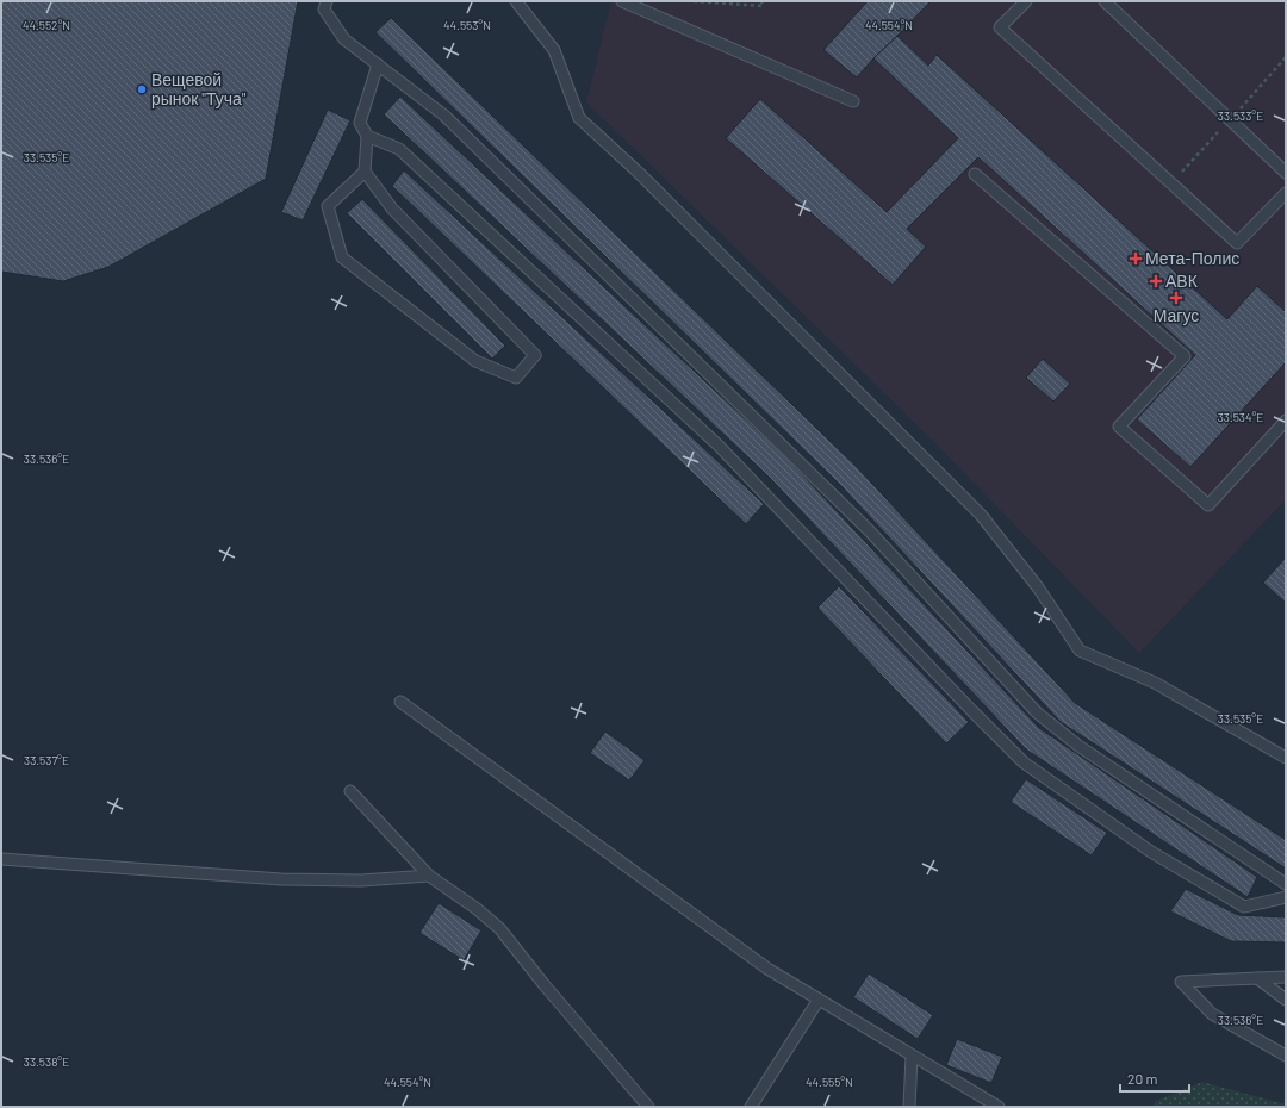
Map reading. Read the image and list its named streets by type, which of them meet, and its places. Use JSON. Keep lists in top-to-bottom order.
{
  "places": {
    "other": ["Вещевой рынок \"Туча\""],
    "health": ["Мета-Полис", "АВК", "Магус"]
  },
  "scale_bar": "20 m",
  "coordinates": [
    "44.552°N",
    "44.553°N",
    "44.554°N",
    "33.533°E",
    "33.535°E",
    "33.534°E",
    "33.536°E",
    "33.537°E",
    "33.538°E",
    "44.555°N"
  ]
}
